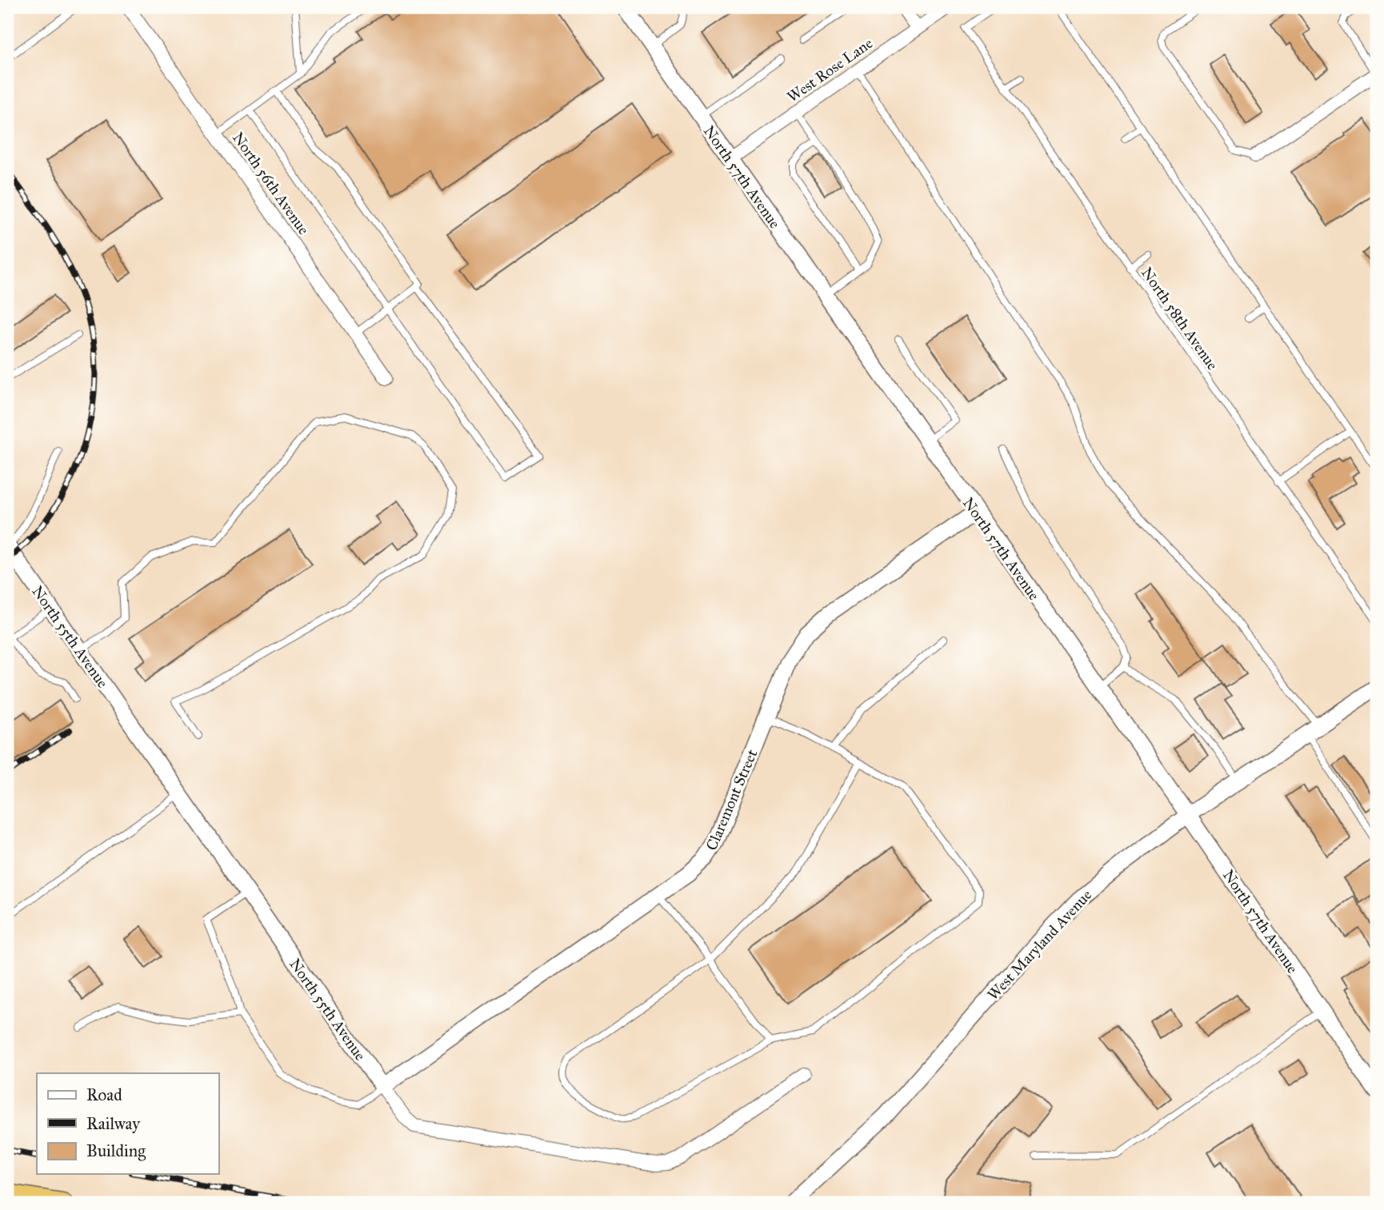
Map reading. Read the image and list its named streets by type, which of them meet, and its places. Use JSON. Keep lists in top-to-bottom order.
{
  "streets": {
    "street": [
      "West Rose Lane",
      "North 57th Avenue",
      "North 56th Avenue",
      "North 55th Avenue",
      "Claremont Street",
      "West Maryland Avenue"
    ],
    "lane": ["North 58th Avenue"]
  },
  "crossings": [
    ["West Rose Lane", "North 57th Avenue"],
    ["North 57th Avenue", "Claremont Street"],
    ["North 57th Avenue", "West Maryland Avenue"],
    ["North 55th Avenue", "Claremont Street"]
  ],
  "legend": ["Road", "Railway", "Building"]
}
